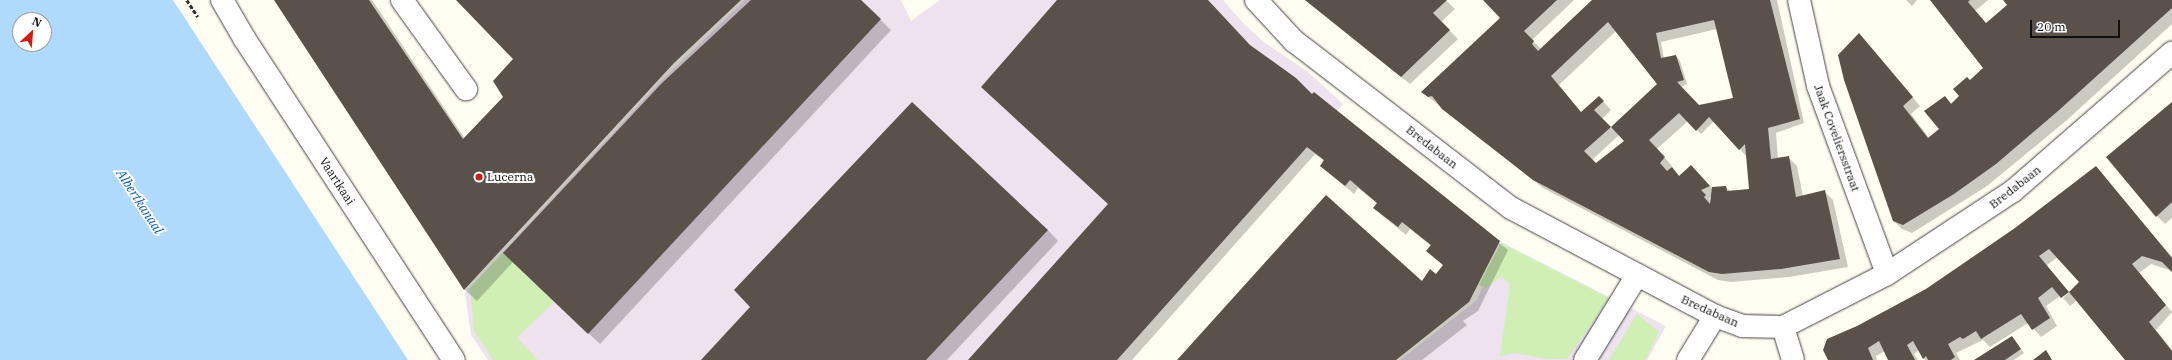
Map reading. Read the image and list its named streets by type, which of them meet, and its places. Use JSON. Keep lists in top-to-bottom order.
{
  "streets": {
    "street": ["Jaak Coveliersstraat", "Bredabaan", "Vaartkaai"]
  },
  "crossings": [
    ["Jaak Coveliersstraat", "Bredabaan"]
  ],
  "water": ["Albertkanaal"],
  "places": ["Lucerna"],
  "scale_bar": "20 m",
  "north": "top right"
}
